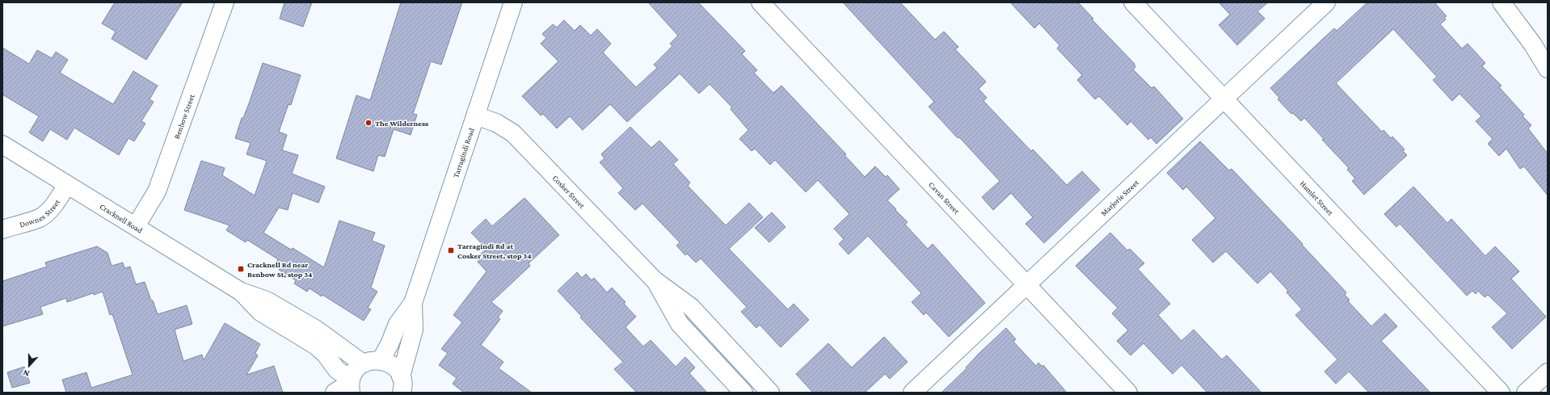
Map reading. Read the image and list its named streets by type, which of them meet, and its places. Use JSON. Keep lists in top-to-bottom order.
{
  "streets": {
    "street": [
      "Benbow Street",
      "Tarragindi Road",
      "Cosker Street",
      "Marjorie Street",
      "Cavan Street",
      "Hamlet Street",
      "Downes Street",
      "Cracknell Road"
    ]
  },
  "crossings": [
    ["Benbow Street", "Cracknell Road"],
    ["Tarragindi Road", "Cosker Street"],
    ["Marjorie Street", "Cavan Street"],
    ["Marjorie Street", "Hamlet Street"],
    ["Downes Street", "Cracknell Road"]
  ],
  "places": {
    "other": ["The Wilderness"],
    "transit": ["Tarragindi Rd at Cosker Street, stop 34", "Cracknell Rd near Benbow St, stop 34"]
  },
  "north": "bottom"
}
